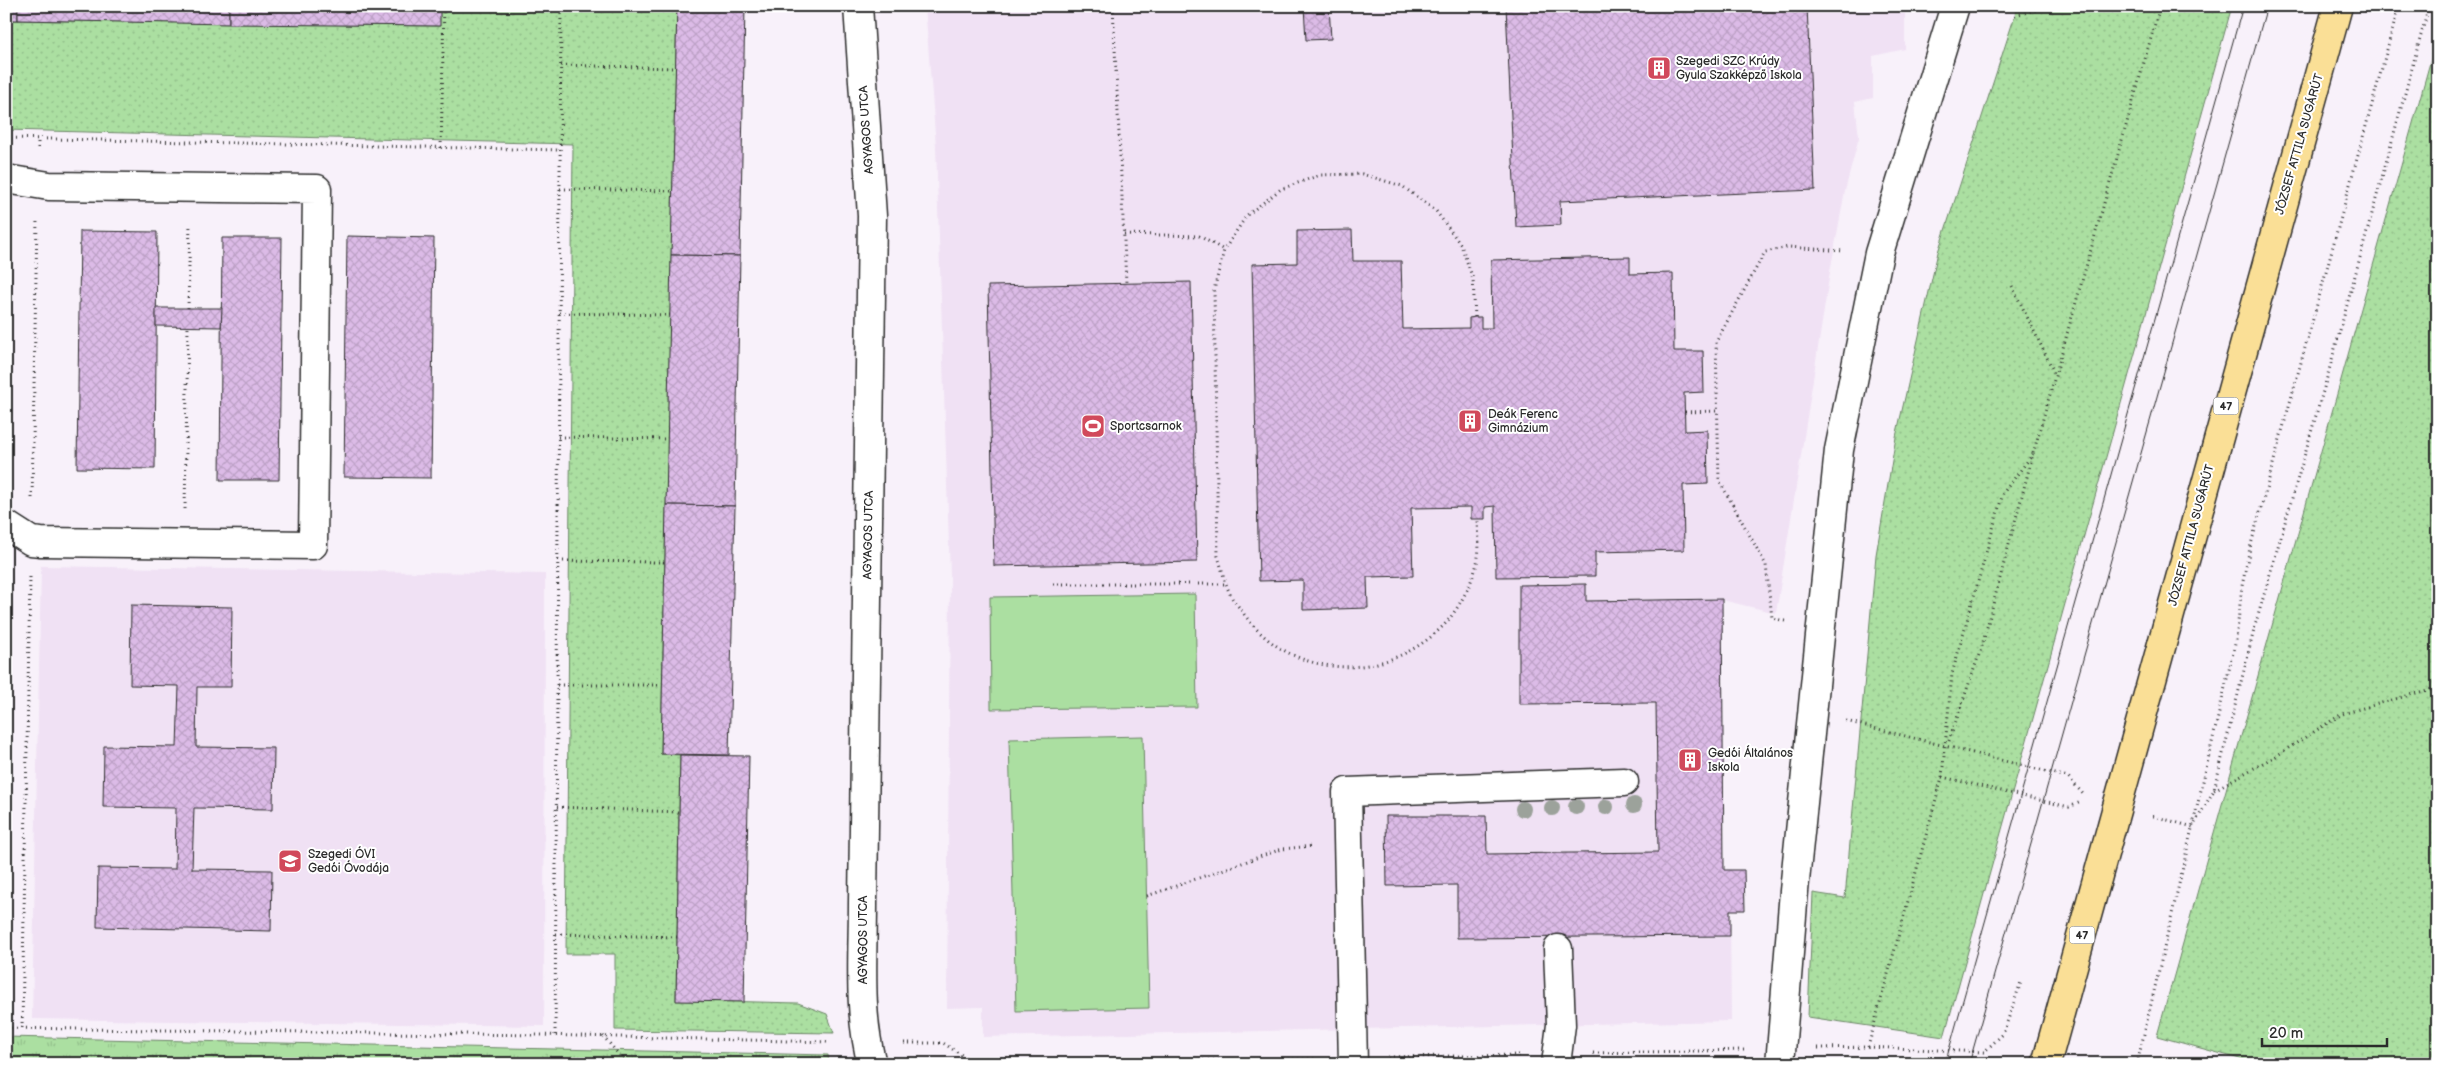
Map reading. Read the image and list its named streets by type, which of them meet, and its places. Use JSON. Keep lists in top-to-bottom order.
{
  "streets": {
    "main road": ["JÓZSEF ATTILA SUGÁRÚT", "47"],
    "street": ["AGYAGOS UTCA"]
  },
  "places": {
    "building": ["Szegedi SZC Krúdy Gyula Szakképző Iskola", "Deák Ferenc Gimnázium", "Gedói Általános Iskola"],
    "sports": ["Sportcsarnok"],
    "school or university": ["Szegedi ÓVI Gedói Óvodája"]
  },
  "scale_bar": "20 m"
}
